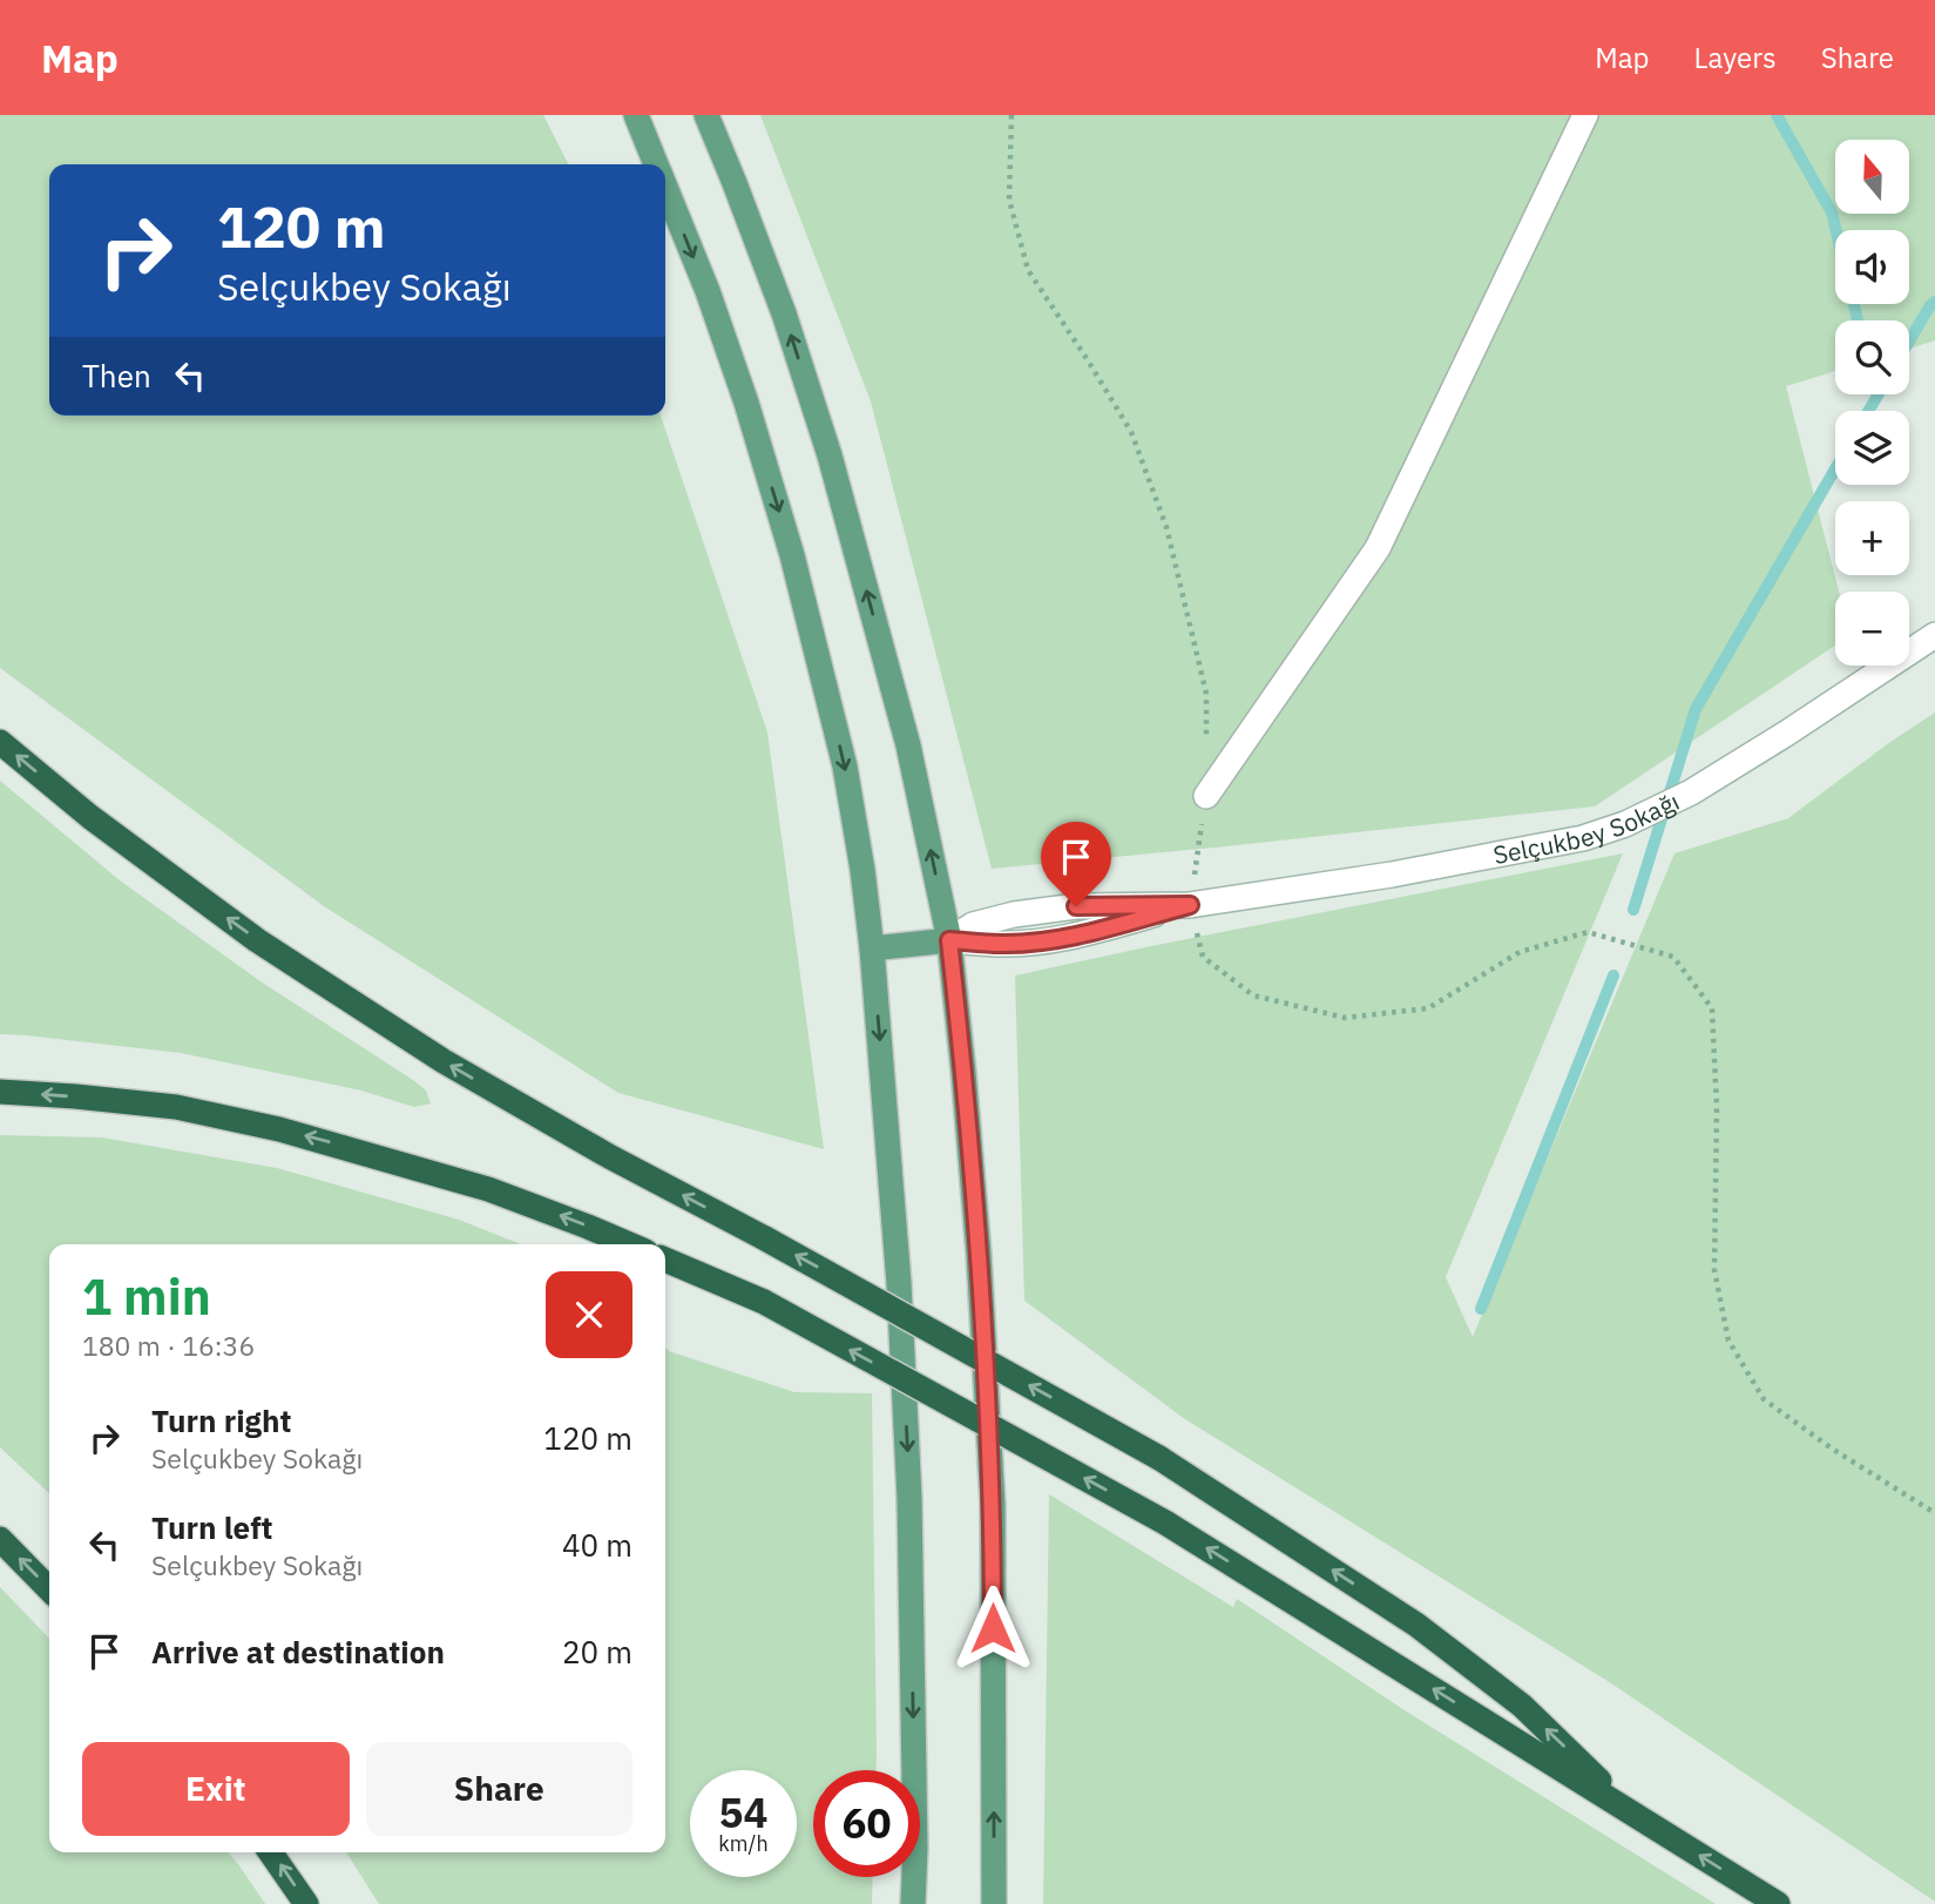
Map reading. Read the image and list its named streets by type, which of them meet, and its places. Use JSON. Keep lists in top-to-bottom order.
{
  "streets": {
    "street": ["Selçukbey Sokağı"]
  },
  "north": "top",
  "page": {
    "header": "Map",
    "nav": ["Map", "Layers", "Share"],
    "map_buttons": ["+", "−"],
    "turn": ["120 m", "Selçukbey Sokağı"],
    "then": "Then",
    "heading": ["1 min", "180 m · 16:36"],
    "list": [
      {
        "name": "Turn right",
        "note": "Selçukbey Sokağı",
        "value": "120 m"
      },
      {
        "name": "Turn left",
        "note": "Selçukbey Sokağı",
        "value": "40 m"
      },
      {
        "name": "Arrive at destination",
        "value": "20 m"
      }
    ],
    "buttons": ["Exit", "Share"],
    "speed": "54 km/h",
    "limit": "60"
  }
}
